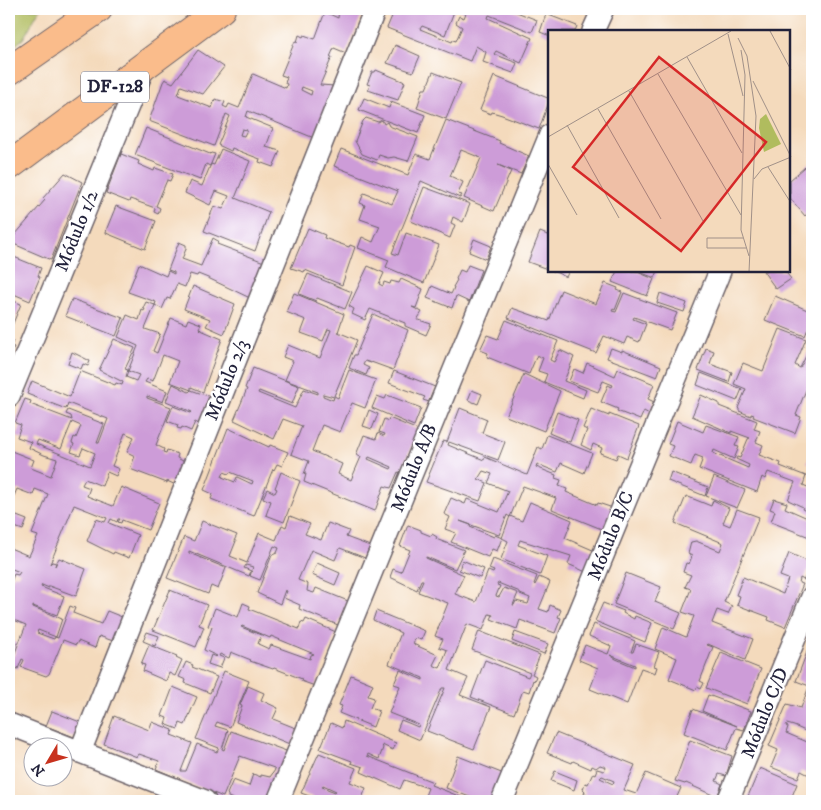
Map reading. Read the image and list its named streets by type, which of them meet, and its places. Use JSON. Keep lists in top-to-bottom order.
{
  "streets": {
    "main road": ["DF-128"],
    "street": [
      "Módulo 1/2",
      "Módulo 2/3",
      "Módulo A/B",
      "Módulo B/C",
      "Módulo C/D"
    ]
  },
  "crossings": [
    ["DF-128", "Módulo 1/2"]
  ],
  "north": "bottom left"
}
